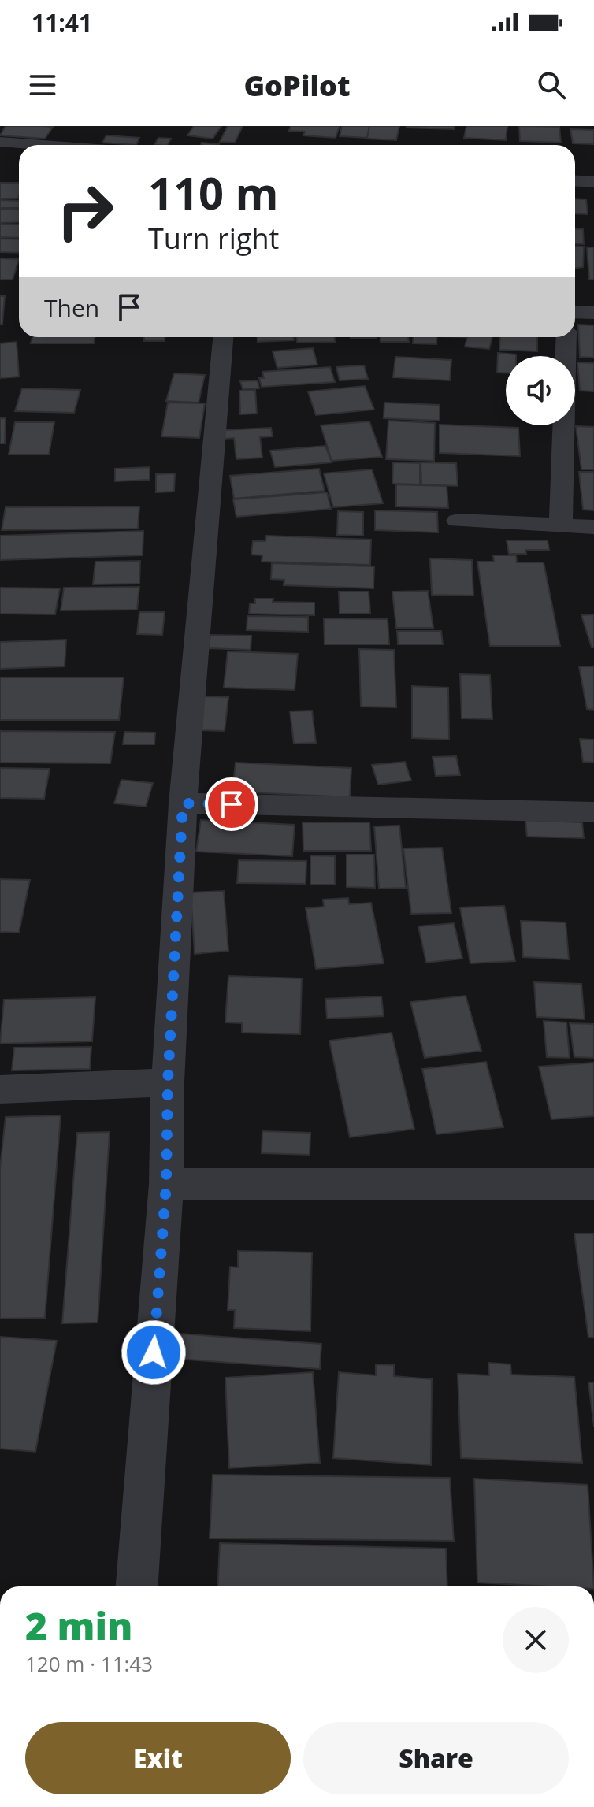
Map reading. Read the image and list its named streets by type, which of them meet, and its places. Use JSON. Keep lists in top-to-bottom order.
{
  "page": {
    "status": "11:41",
    "header": "GoPilot",
    "turn": ["110 m", "Turn right"],
    "then": "Then",
    "heading": ["2 min", "120 m · 11:43"],
    "buttons": ["Exit", "Share"]
  }
}
